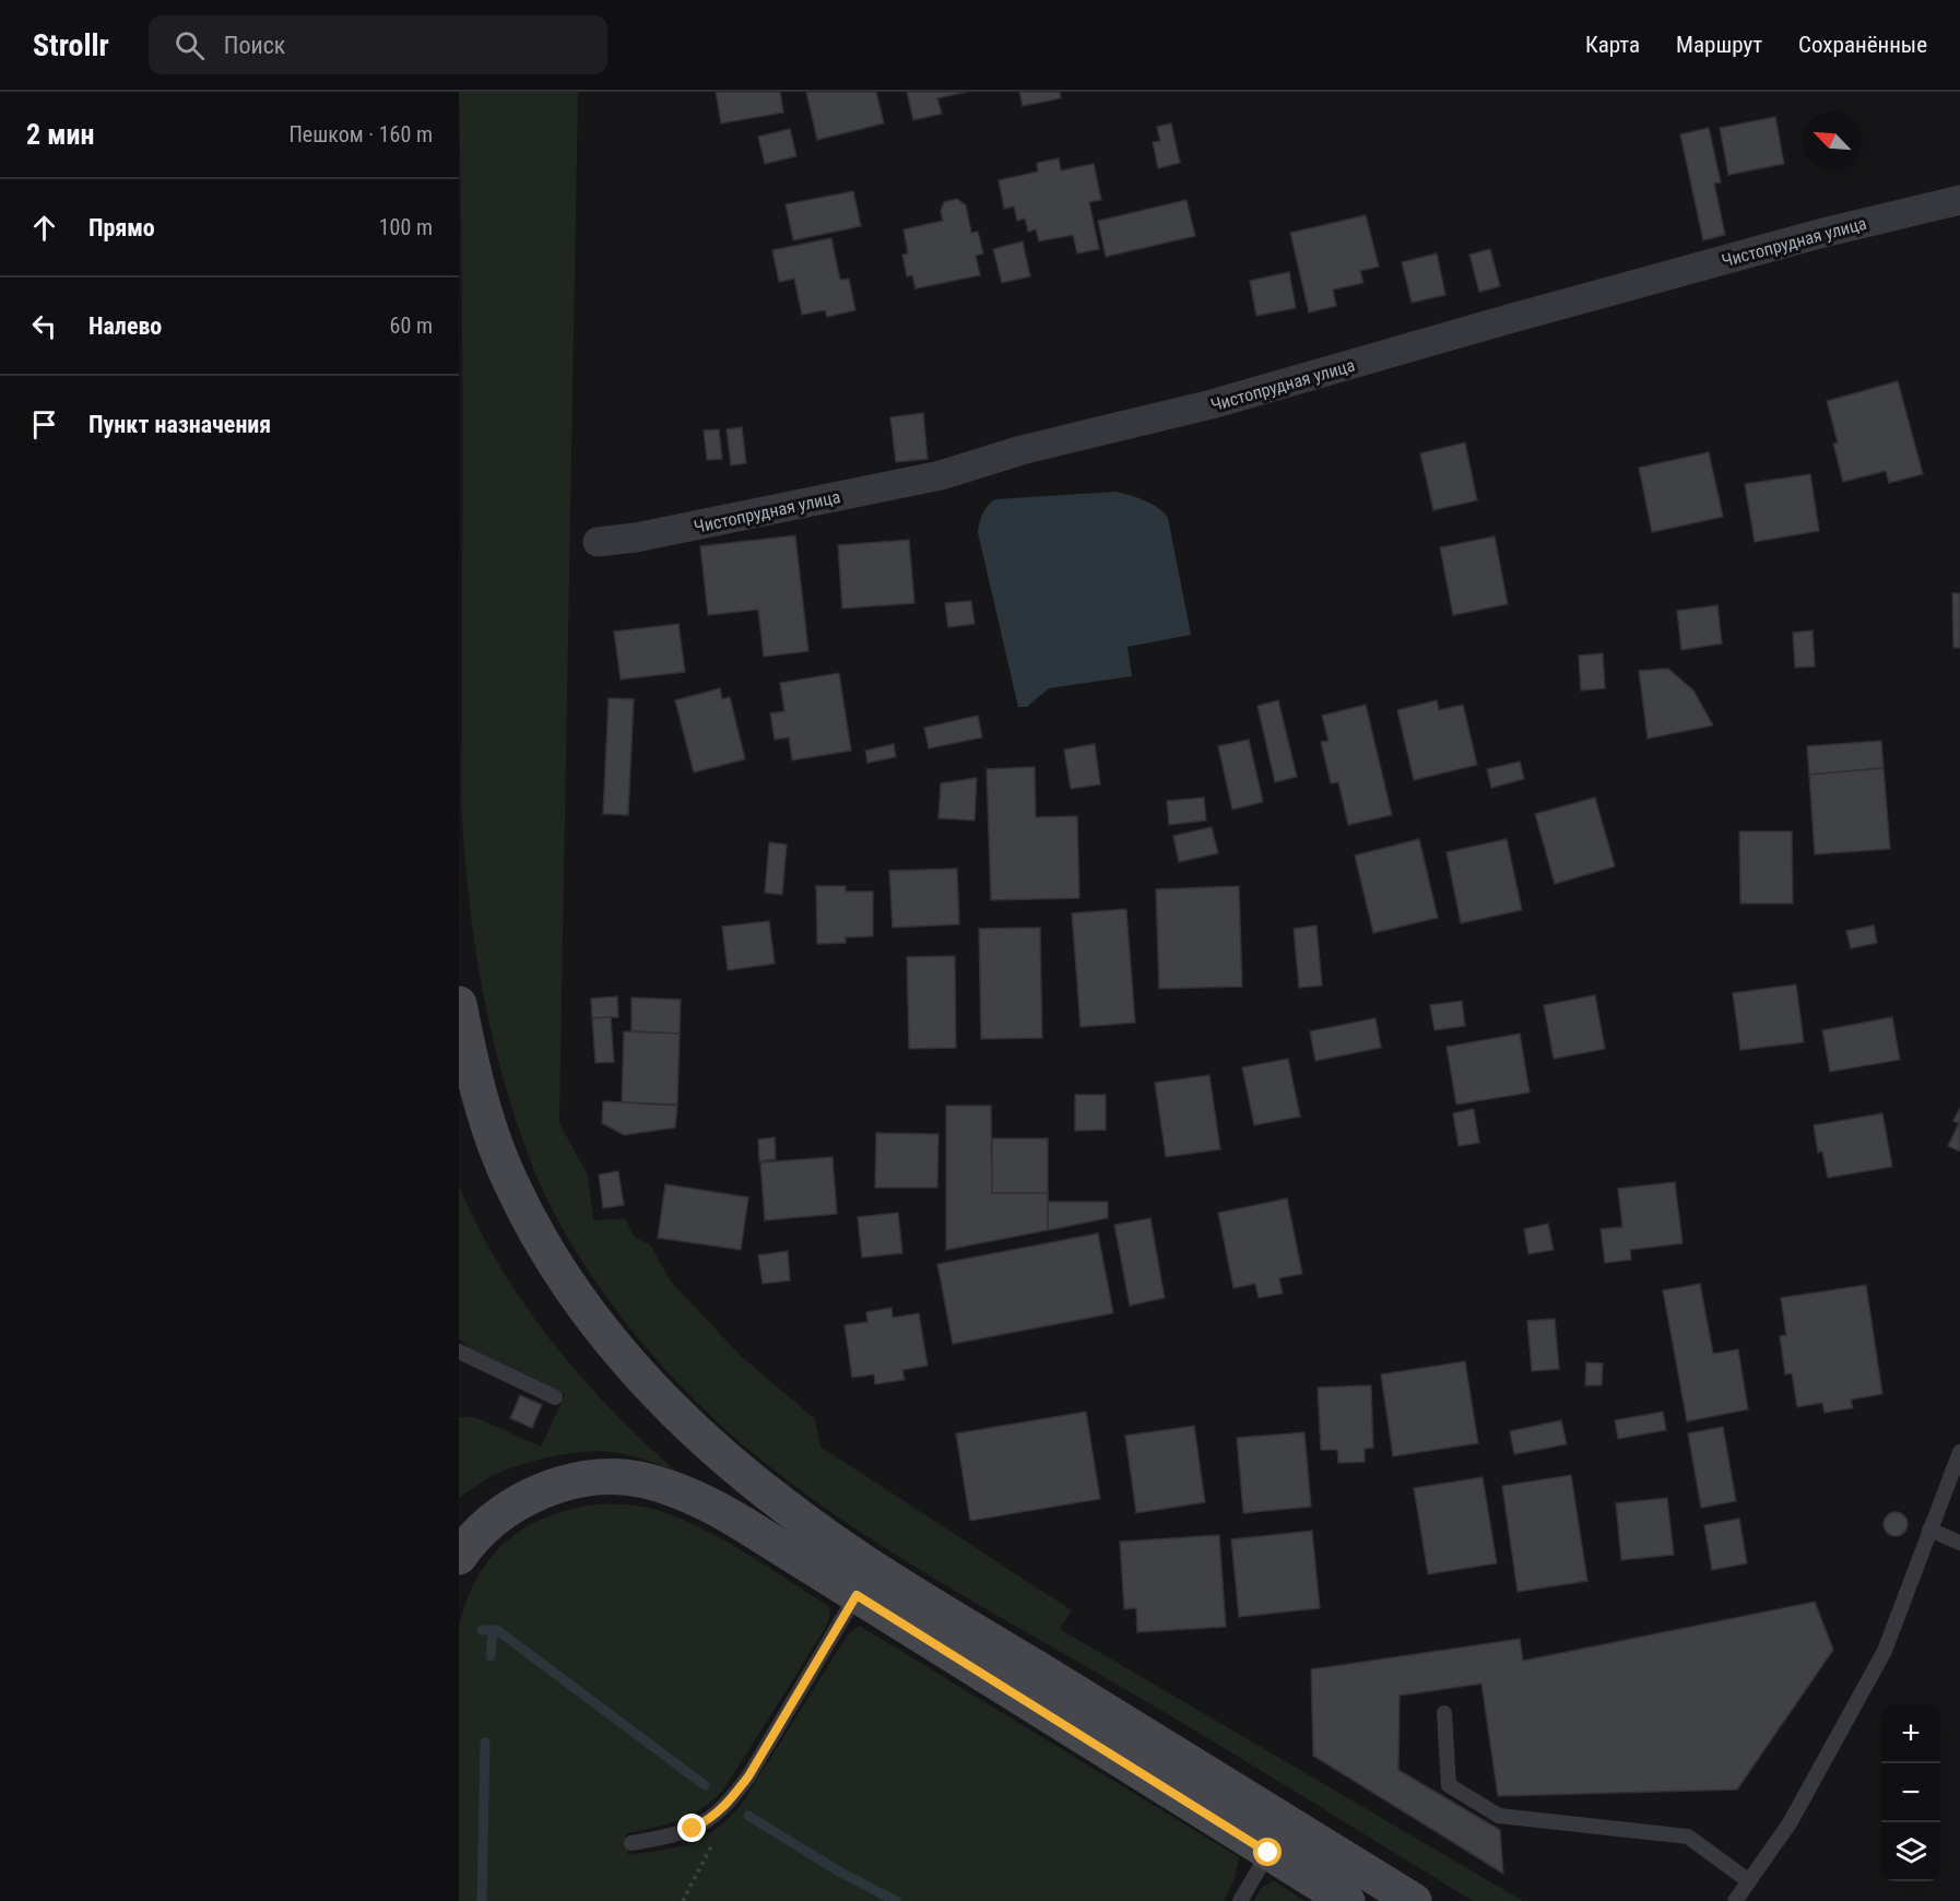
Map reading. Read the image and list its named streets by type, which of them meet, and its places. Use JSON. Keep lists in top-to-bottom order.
{
  "streets": {
    "street": ["Чистопрудная улица"]
  },
  "north": "top left",
  "page": {
    "header": "Strollr",
    "search": "Поиск",
    "nav": ["Карта", "Маршрут", "Сохранённые"],
    "heading": ["2 мин", "Пешком · 160 m"],
    "list": [
      ["Прямо", "100 m"],
      ["Налево", "60 m"],
      "Пункт назначения"
    ],
    "map_buttons": ["+", "−"]
  }
}
